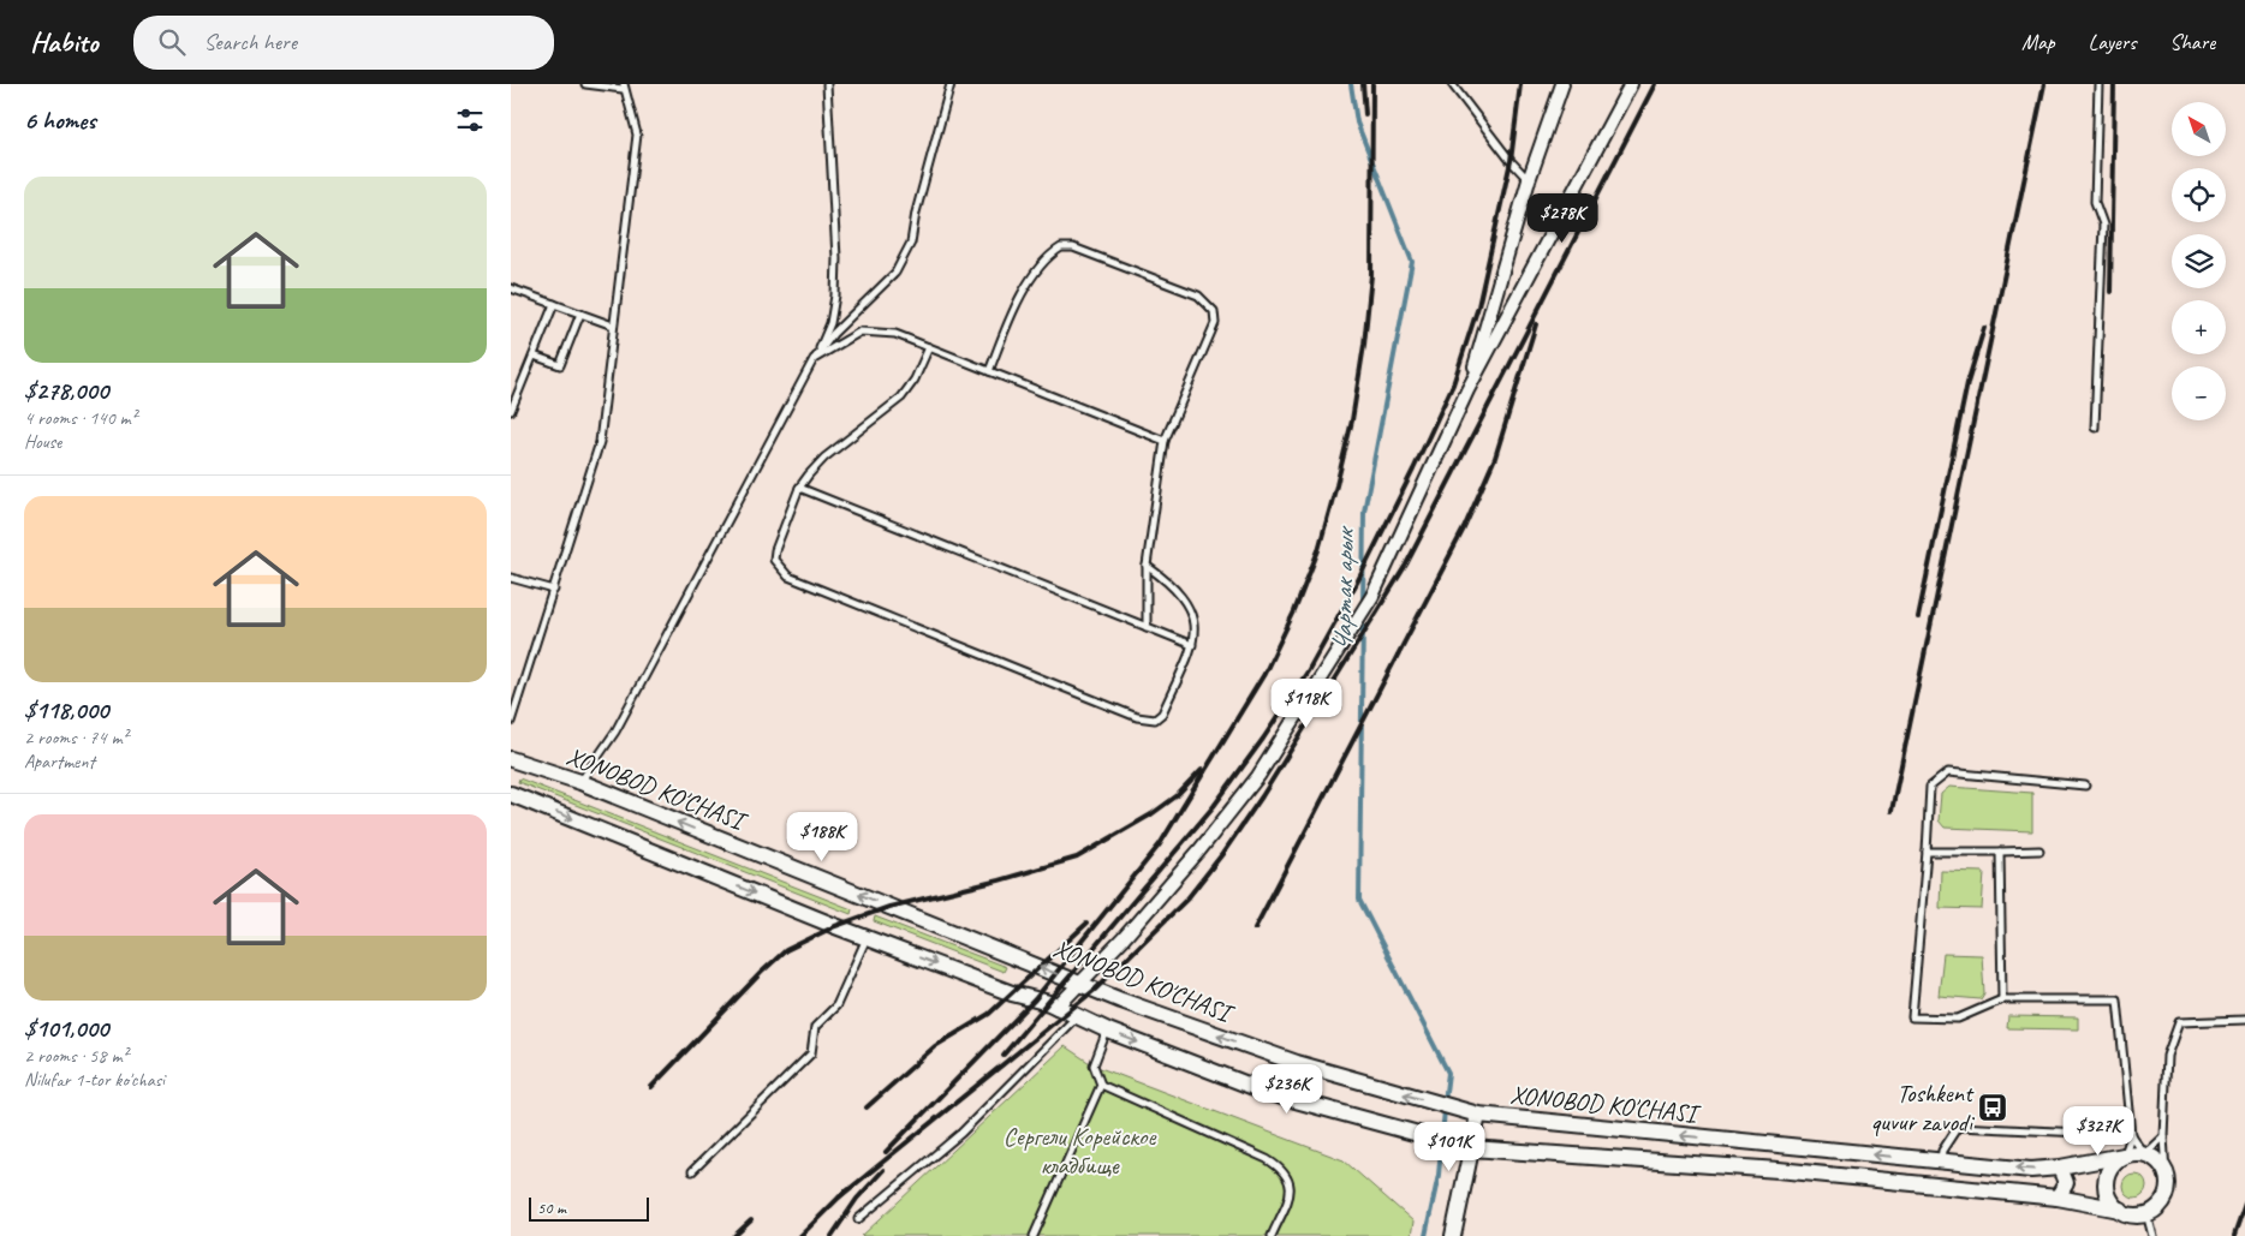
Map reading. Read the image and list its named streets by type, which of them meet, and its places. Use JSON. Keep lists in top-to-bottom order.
{
  "streets": {
    "street": ["XONOBOD KO'CHASI"]
  },
  "water": ["Чартак арык"],
  "parks": ["Сергели Корейское кладбище"],
  "places": {
    "bus stop": ["Toshkent quvur zavodi"]
  },
  "scale_bar": "50 m",
  "north": "top left",
  "page": {
    "header": "Habito",
    "search": "Search here",
    "nav": ["Map", "Layers", "Share"],
    "heading": "6 homes",
    "map_buttons": ["+", "−"],
    "list": [
      {
        "name": "$278,000",
        "note": "4 rooms · 140 m² · House"
      },
      {
        "name": "$118,000",
        "note": "2 rooms · 74 m² · Apartment"
      },
      {
        "name": "$101,000",
        "note": "2 rooms · 58 m² · Nilufar 1-tor ko'chasi"
      }
    ],
    "price": [
      "$278K",
      "$118K",
      "$188K",
      "$236K",
      "$327K",
      "$101K"
    ],
    "scale": "50 m"
  }
}
